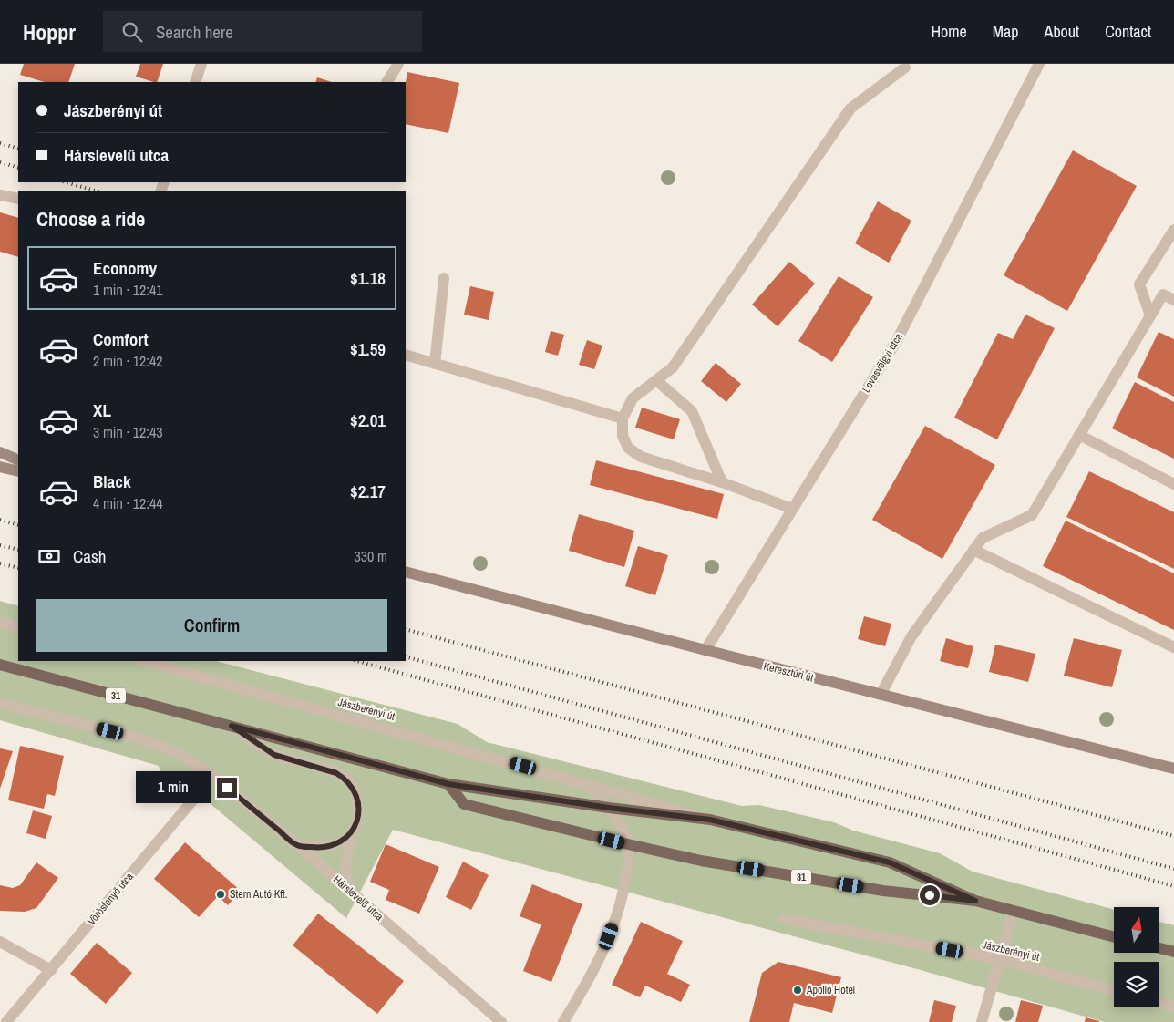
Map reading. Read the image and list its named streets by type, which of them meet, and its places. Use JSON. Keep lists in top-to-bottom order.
{
  "streets": {
    "main road": ["Keresztúri út", "31", "Jászberényi út"],
    "street": ["Lovasvölgyi utca", "Hárslevelű utca", "Vörösfenyő utca"]
  },
  "crossings": [
    ["Lovasvölgyi utca", "Keresztúri út"],
    ["Jászberényi út", "Hárslevelű utca"],
    ["Hárslevelű utca", "Vörösfenyő utca"]
  ],
  "places": ["Stern Autó Kft.", "Apolló Hotel"],
  "north": "top",
  "page": {
    "header": "Hoppr",
    "search": "Search here",
    "nav": [
      "Home",
      "Map",
      "About",
      "Contact"
    ],
    "banner": ["Jászberényi út", "Hárslevelű utca"],
    "heading": "Choose a ride",
    "list": [
      {
        "name": "Economy",
        "note": "1 min · 12:41",
        "value": "$1.18"
      },
      {
        "name": "Comfort",
        "note": "2 min · 12:42",
        "value": "$1.59"
      },
      {
        "name": "XL",
        "note": "3 min · 12:43",
        "value": "$2.01"
      },
      {
        "name": "Black",
        "note": "4 min · 12:44",
        "value": "$2.17"
      }
    ],
    "pay": ["Cash", "330 m"],
    "buttons": "Confirm",
    "bubble": "1 min"
  }
}
